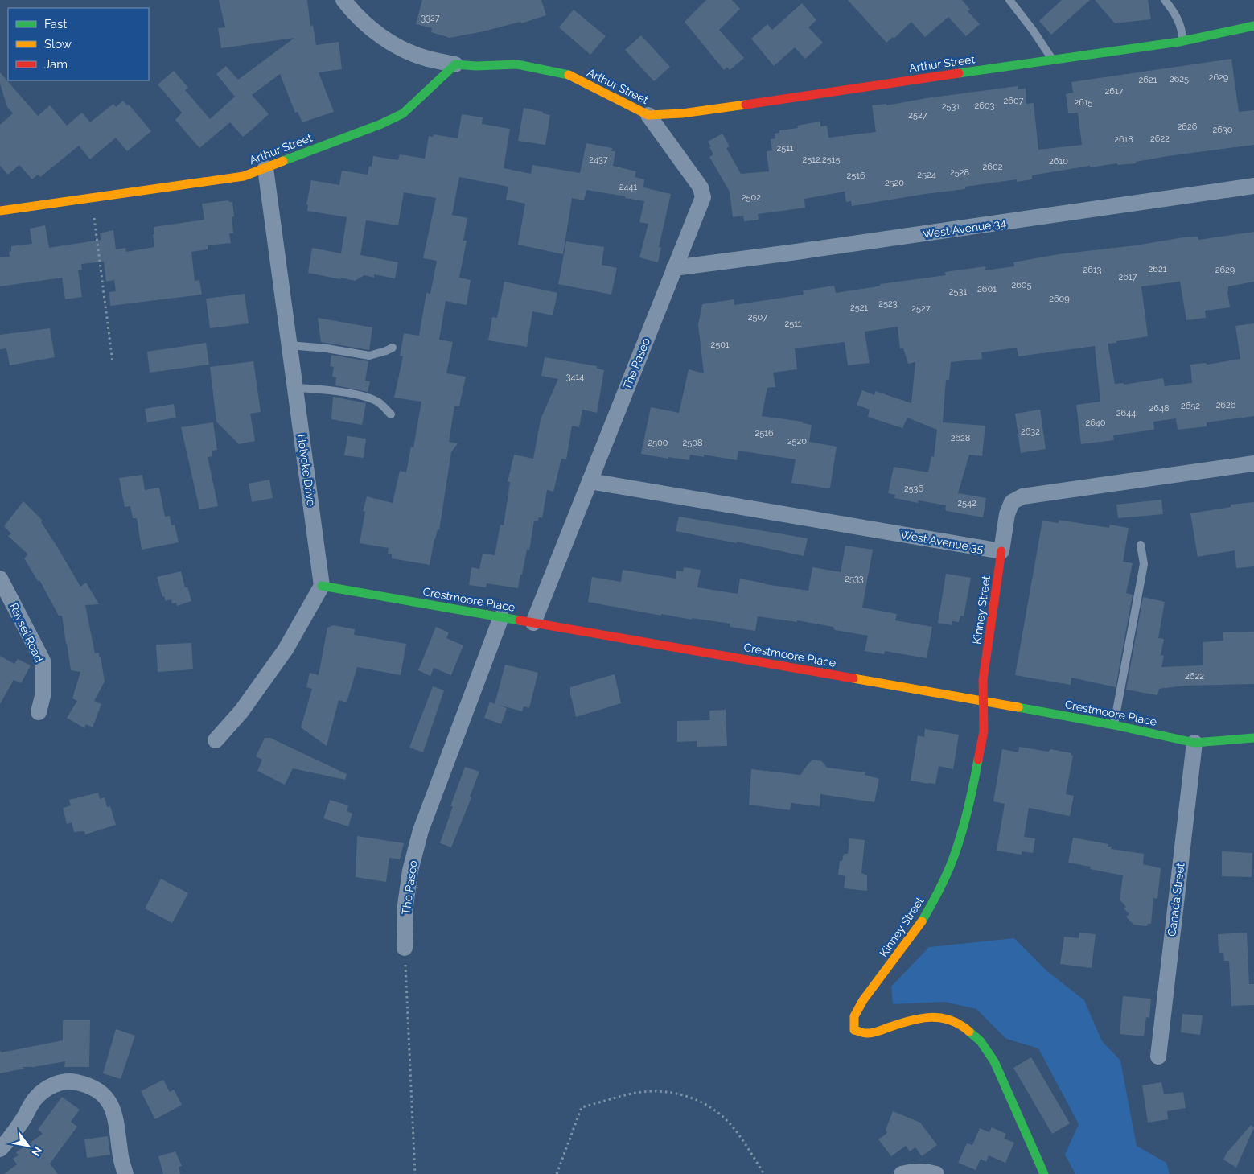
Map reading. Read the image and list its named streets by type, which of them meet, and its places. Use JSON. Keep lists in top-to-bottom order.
{
  "streets": {
    "street": [
      "Arthur Street",
      "West Avenue 34",
      "The Paseo",
      "Holyoke Drive",
      "West Avenue 35",
      "Crestmoore Place",
      "Kinney Street",
      "Raysel Road",
      "Canada Street"
    ]
  },
  "crossings": [
    ["Arthur Street", "The Paseo"],
    ["Arthur Street", "Holyoke Drive"],
    ["West Avenue 34", "The Paseo"],
    ["The Paseo", "West Avenue 35"],
    ["The Paseo", "Crestmoore Place"],
    ["Holyoke Drive", "Crestmoore Place"],
    ["West Avenue 35", "Kinney Street"],
    ["Crestmoore Place", "Kinney Street"],
    ["Crestmoore Place", "Canada Street"]
  ],
  "house_numbers": [
    "3327",
    "2629",
    "2625",
    "2621",
    "2617",
    "2607",
    "2615",
    "2603",
    "2531",
    "2527",
    "2626",
    "2630",
    "2622",
    "2618",
    "2511",
    "2437",
    "2512,2515",
    "2610",
    "2602",
    "2528",
    "2524",
    "2516",
    "2520",
    "2441",
    "2502",
    "2621",
    "2613",
    "2629",
    "2617",
    "2605",
    "2601",
    "2531",
    "2609",
    "2523",
    "2521",
    "2527",
    "2507",
    "2511",
    "2501",
    "3414",
    "2626",
    "2652",
    "2648",
    "2644",
    "2640",
    "2632",
    "2516",
    "2628",
    "2520",
    "2500",
    "2508",
    "2536",
    "2542",
    "2533",
    "2622"
  ],
  "legend": ["Fast", "Slow", "Jam"],
  "north": "bottom right"
}
